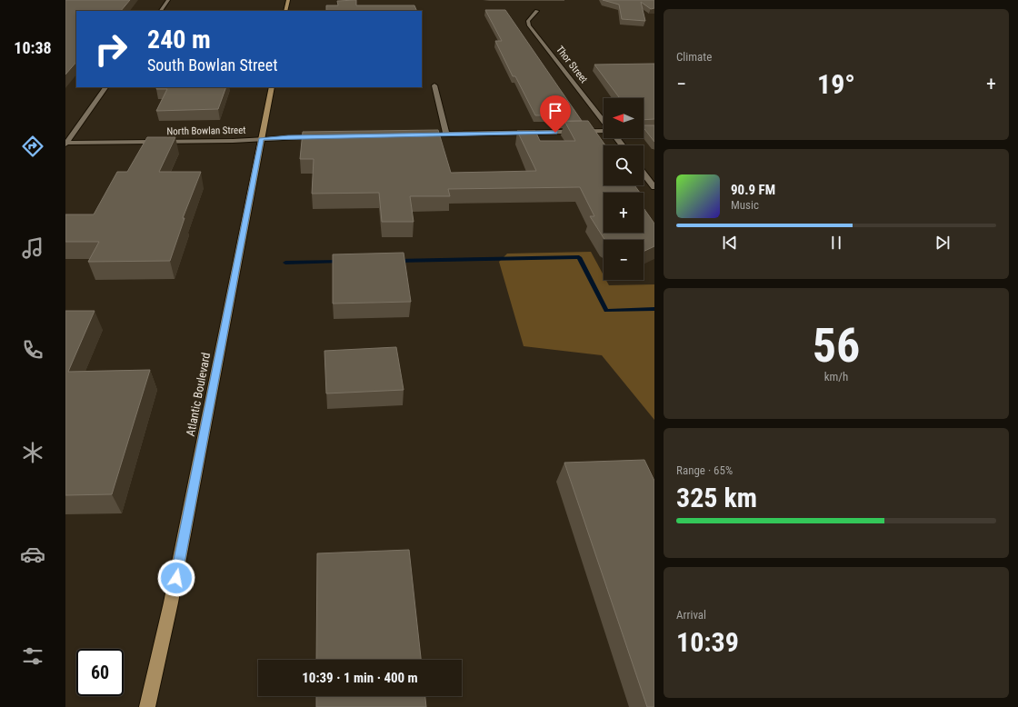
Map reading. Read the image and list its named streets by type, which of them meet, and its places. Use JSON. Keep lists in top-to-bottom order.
{
  "streets": {
    "main road": ["Atlantic Boulevard"],
    "street": ["Thor Street", "North Bowlan Street"]
  },
  "crossings": [
    ["North Bowlan Street", "Atlantic Boulevard"]
  ],
  "north": "left",
  "page": {
    "tabs": "10:38",
    "tile": [
      "Climate",
      ["56", "km/h"],
      ["Range · 65%", "325 km"],
      ["Arrival", "10:39"]
    ],
    "turn": ["240 m", "South Bowlan Street"],
    "heat": ["−", "19°", "+"],
    "map_buttons": ["+", "−"],
    "song": ["90.9 FM", "Music"],
    "limit": "60",
    "trip": "10:39 · 1 min · 400 m"
  }
}
